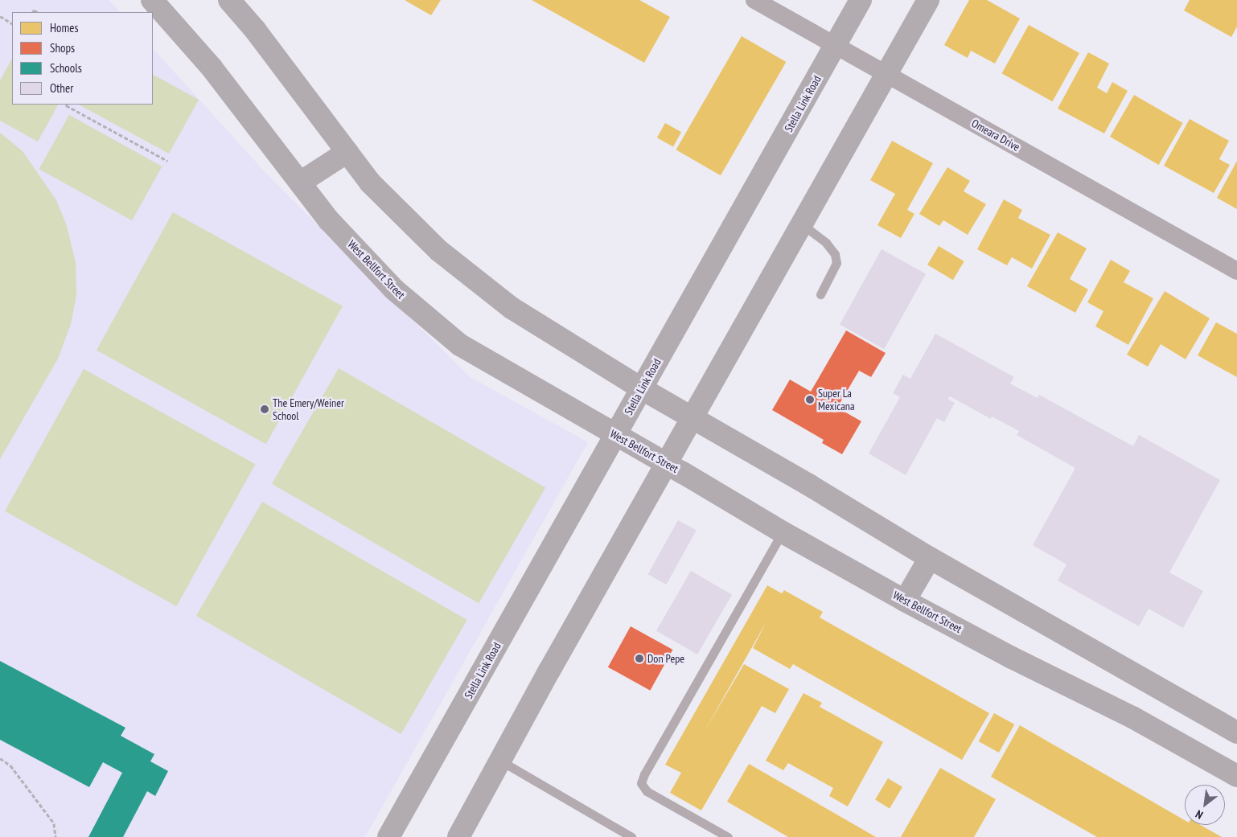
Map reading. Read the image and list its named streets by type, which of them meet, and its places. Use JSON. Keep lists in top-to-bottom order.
{
  "streets": {
    "main road": ["Stella Link Road", "West Bellfort Street"],
    "street": ["Omeara Drive"]
  },
  "crossings": [
    ["Stella Link Road", "Omeara Drive"],
    ["Stella Link Road", "West Bellfort Street"]
  ],
  "places": ["Super La Mexicana", "The Emery/Weiner School", "Don Pepe"],
  "legend": [
    "Homes",
    "Shops",
    "Schools",
    "Other"
  ],
  "north": "bottom left"
}
